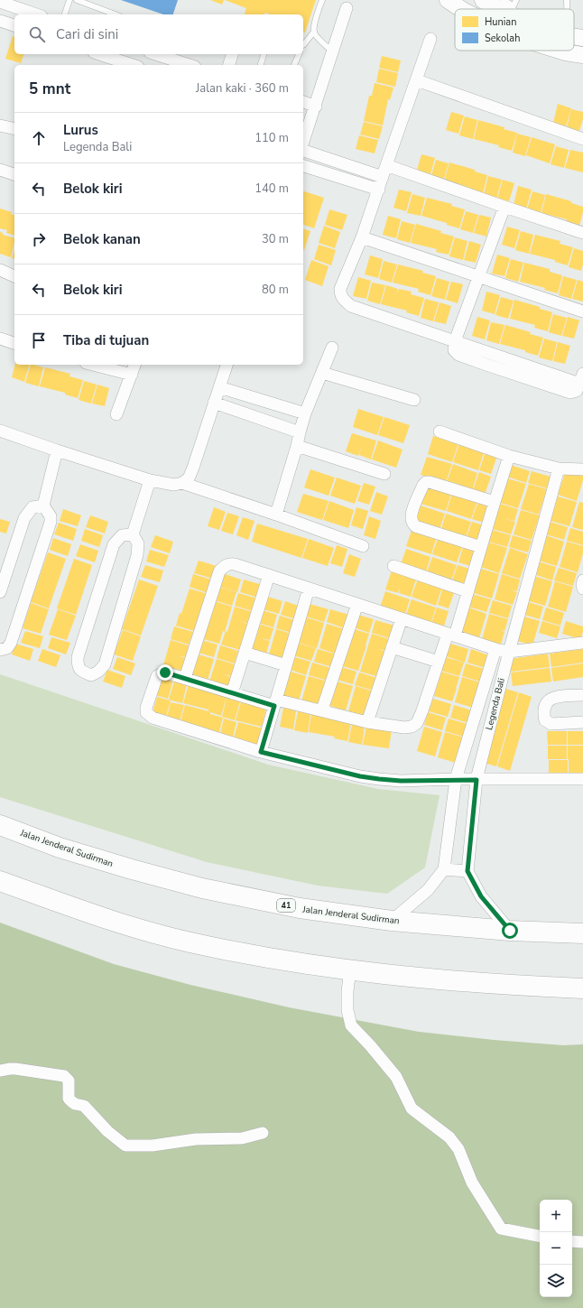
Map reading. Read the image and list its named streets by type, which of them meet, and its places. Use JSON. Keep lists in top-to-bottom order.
{
  "streets": {
    "highway": ["Jalan Jenderal Sudirman", "41"],
    "street": ["Legenda Bali"]
  },
  "legend": ["Hunian", "Sekolah"],
  "page": {
    "search": "Cari di sini",
    "heading": ["5 mnt", "Jalan kaki · 360 m"],
    "list": [
      ["Lurus", "Legenda Bali", "110 m"],
      ["Belok kiri", "140 m"],
      ["Belok kanan", "30 m"],
      ["Belok kiri", "80 m"],
      "Tiba di tujuan"
    ],
    "map_buttons": ["+", "−"]
  }
}
